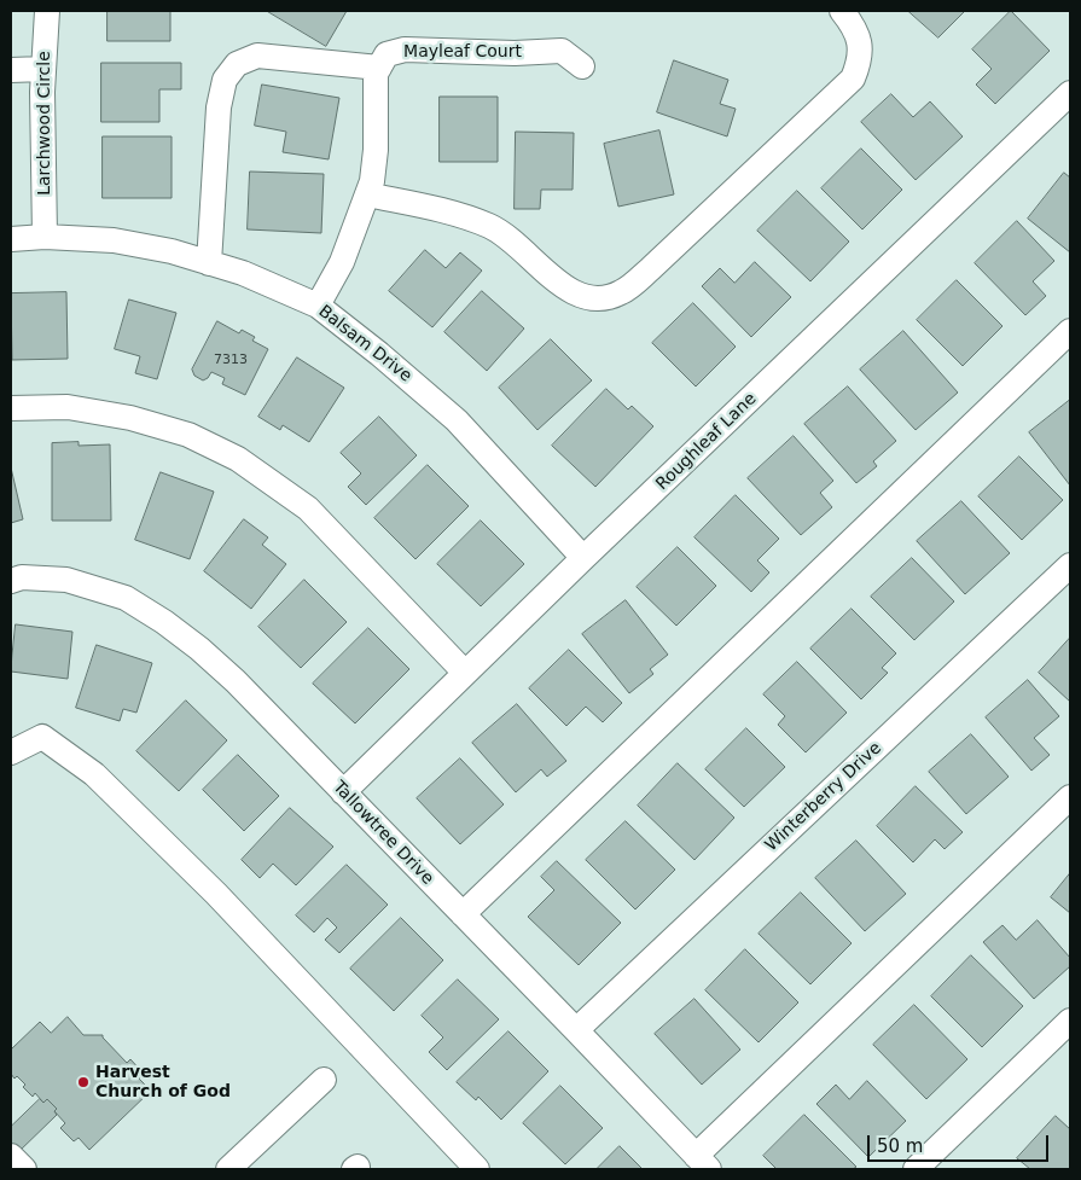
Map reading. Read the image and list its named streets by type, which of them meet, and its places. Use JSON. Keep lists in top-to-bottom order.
{
  "streets": {
    "street": [
      "Mayleaf Court",
      "Larchwood Circle",
      "Balsam Drive",
      "Roughleaf Lane",
      "Winterberry Drive",
      "Tallowtree Drive"
    ]
  },
  "crossings": [
    ["Mayleaf Court", "Balsam Drive"],
    ["Larchwood Circle", "Balsam Drive"],
    ["Balsam Drive", "Roughleaf Lane"],
    ["Roughleaf Lane", "Tallowtree Drive"],
    ["Winterberry Drive", "Tallowtree Drive"]
  ],
  "places": ["Harvest Church of God"],
  "house_numbers": ["7313"],
  "scale_bar": "50 m"
}
